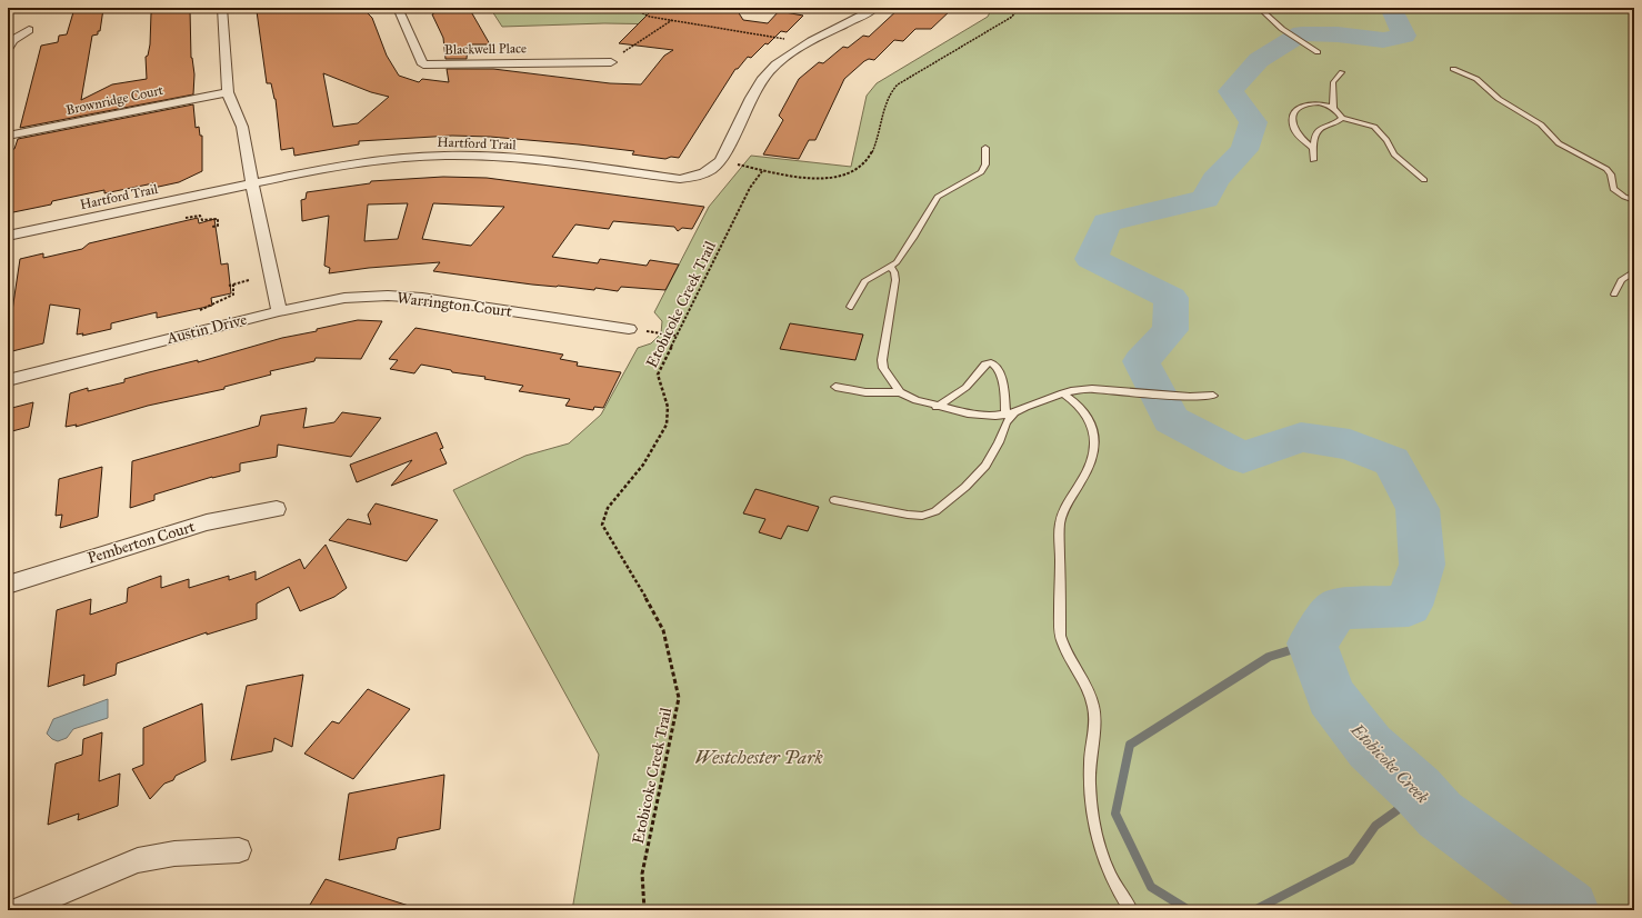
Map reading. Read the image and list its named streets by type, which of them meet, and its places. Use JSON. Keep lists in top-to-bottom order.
{
  "streets": {
    "street": [
      "Blackwell Place",
      "Brownridge Court",
      "Hartford Trail",
      "Warrington Court",
      "Austin Drive",
      "Pemberton Court"
    ],
    "path": ["Etobicoke Creek Trail"]
  },
  "crossings": [
    ["Warrington Court", "Austin Drive"]
  ],
  "water": ["Etobicoke Creek"],
  "parks": ["Westchester Park"]
}
